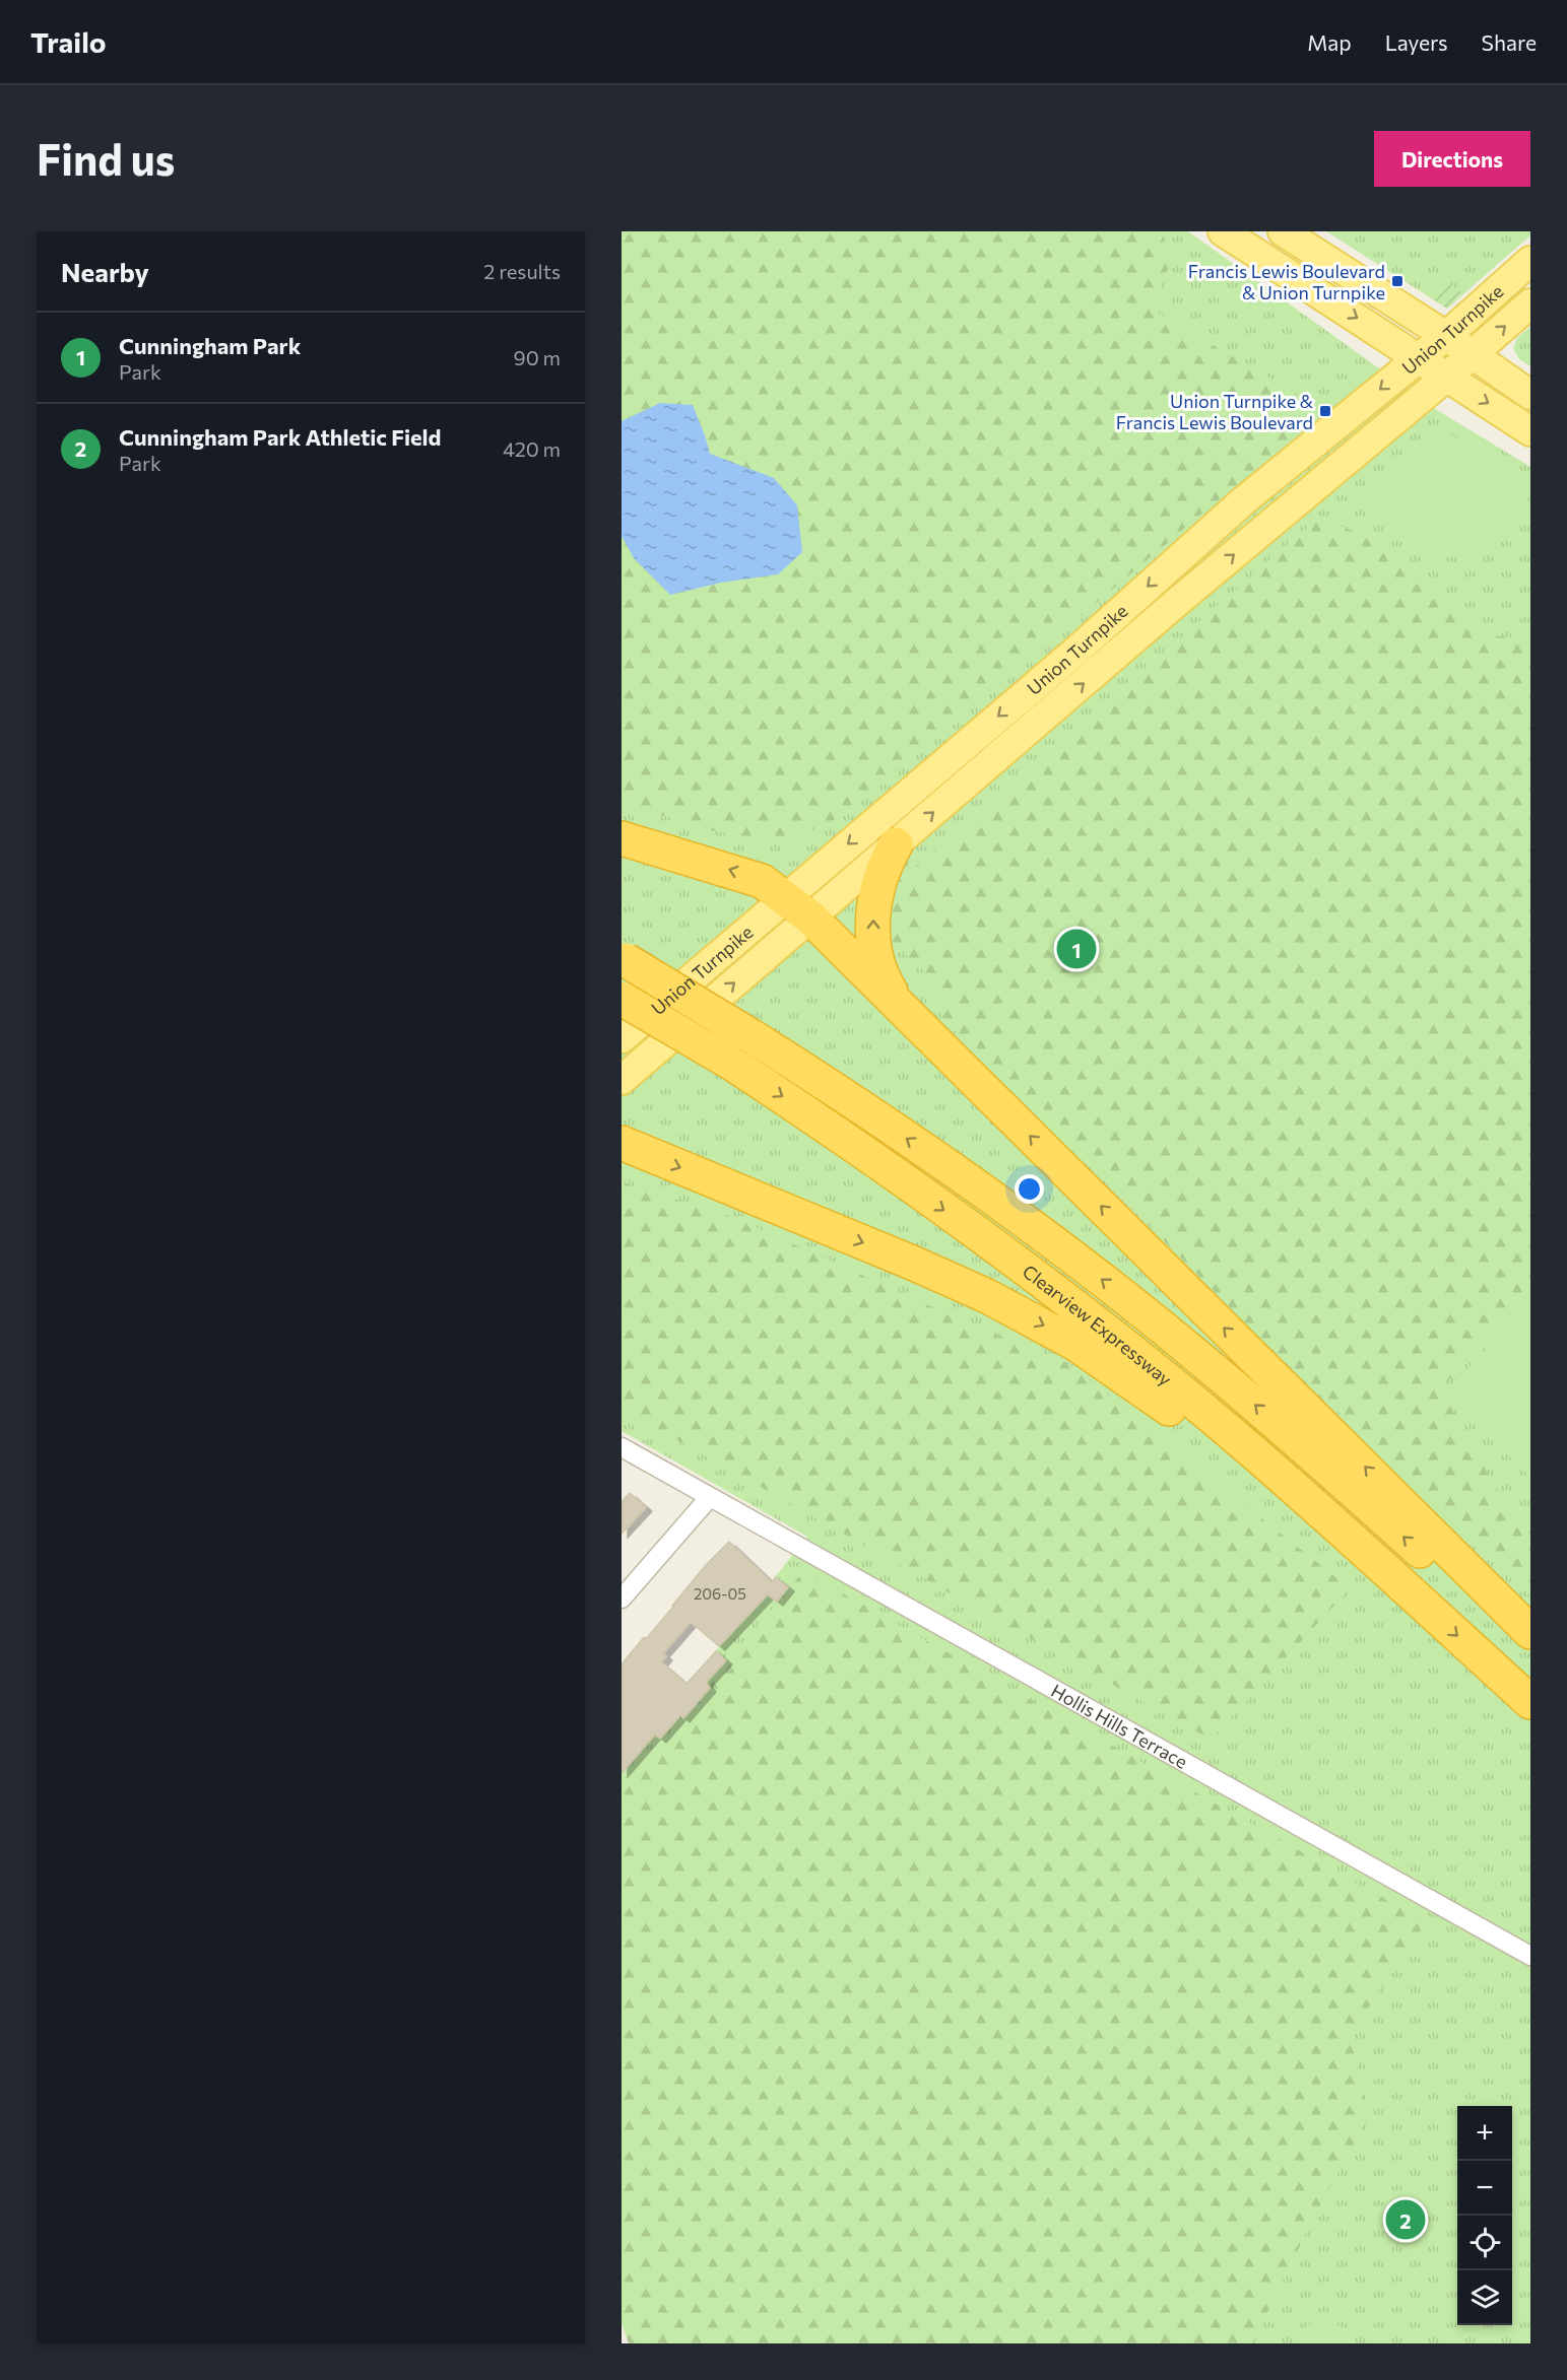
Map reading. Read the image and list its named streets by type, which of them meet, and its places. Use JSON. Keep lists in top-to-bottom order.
{
  "streets": {
    "highway": ["Clearview Expressway"],
    "main road": ["Union Turnpike"],
    "street": ["Hollis Hills Terrace"]
  },
  "places": {
    "transit": ["Francis Lewis Boulevard & Union Turnpike", "Union Turnpike & Francis Lewis Boulevard"]
  },
  "house_numbers": ["206-05"],
  "page": {
    "header": "Trailo",
    "nav": ["Map", "Layers", "Share"],
    "buttons": "Directions",
    "title": "Find us",
    "heading": ["Nearby", "2 results"],
    "list": [
      {
        "mark": "1",
        "name": "Cunningham Park",
        "note": "Park",
        "value": "90 m"
      },
      {
        "mark": "2",
        "name": "Cunningham Park Athletic Field",
        "note": "Park",
        "value": "420 m"
      }
    ],
    "pins": ["1", "2"],
    "map_buttons": ["+", "−"]
  }
}
